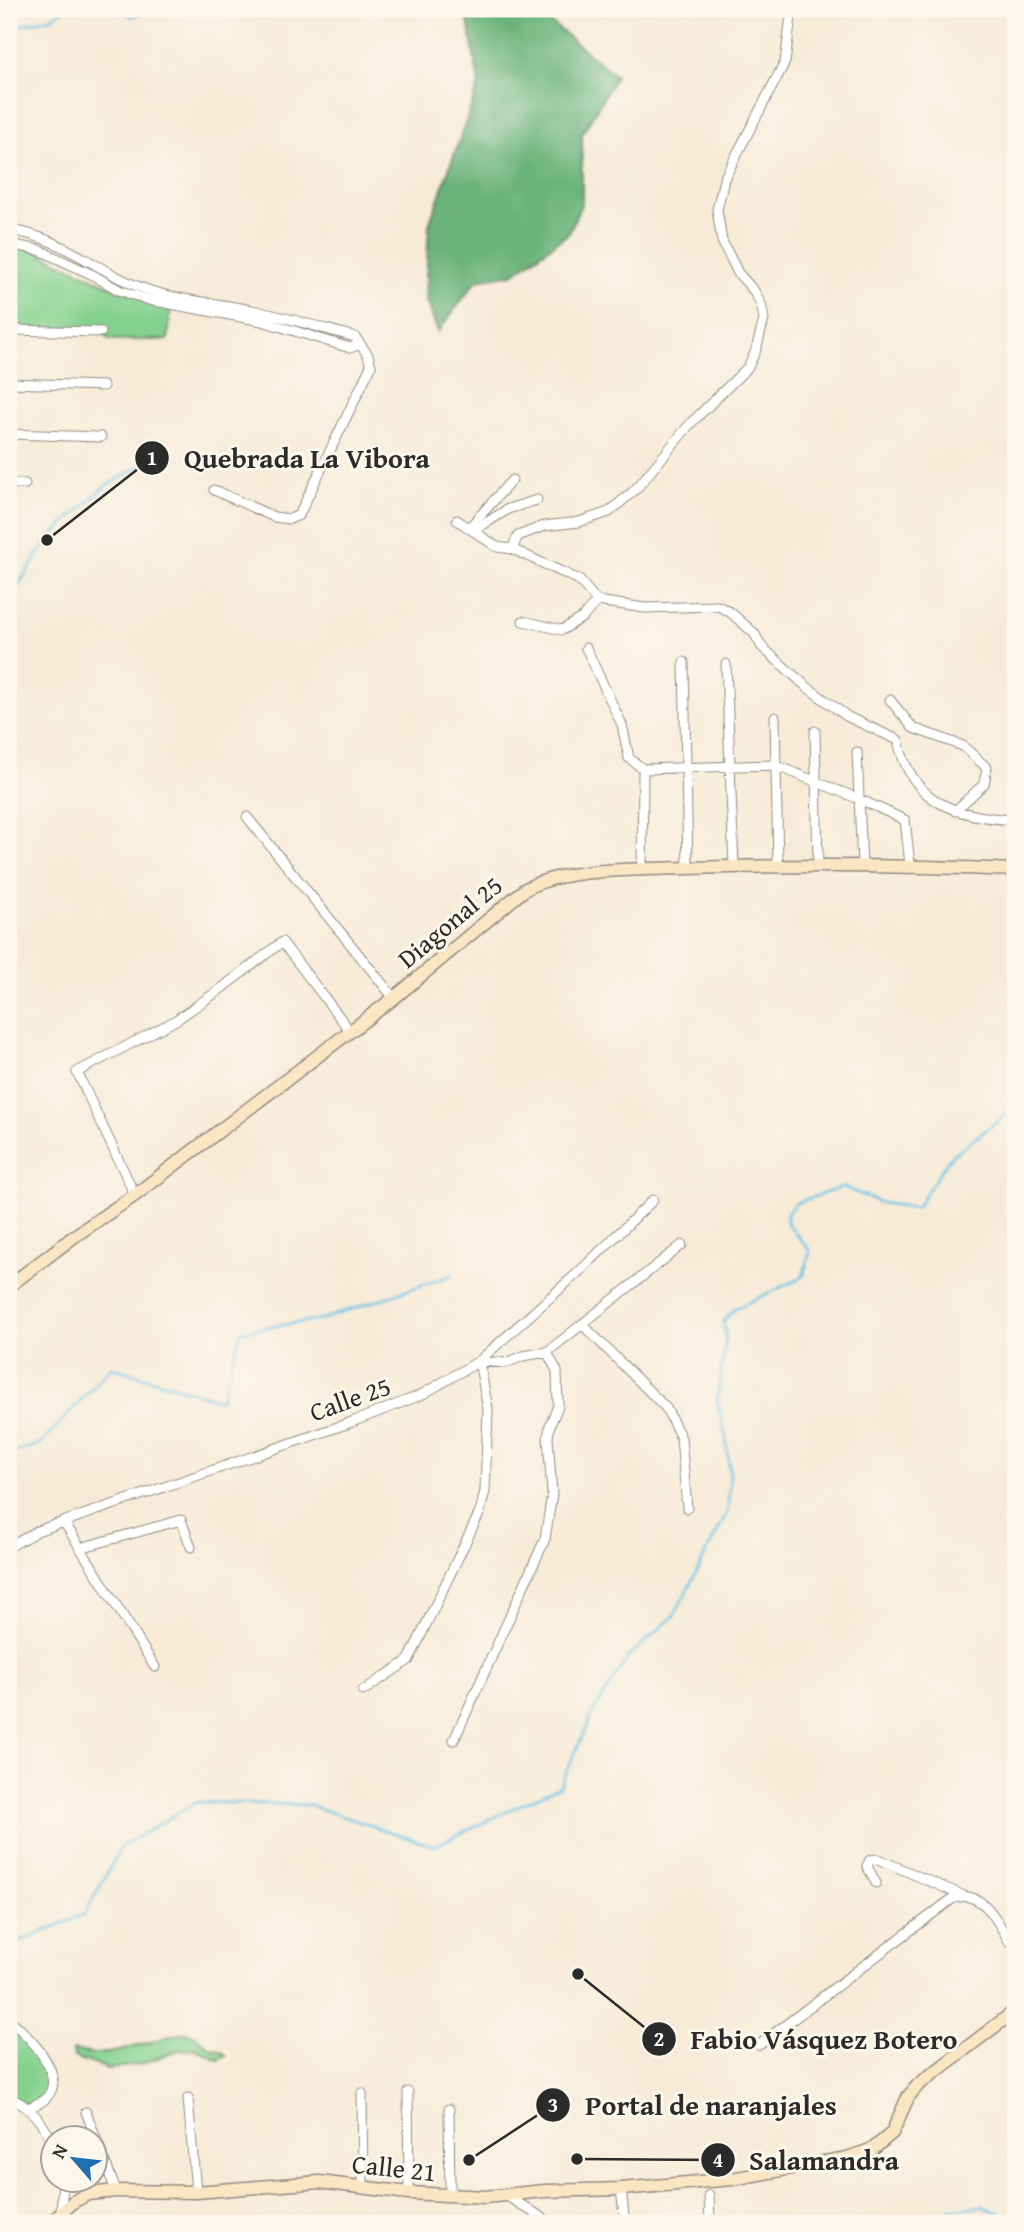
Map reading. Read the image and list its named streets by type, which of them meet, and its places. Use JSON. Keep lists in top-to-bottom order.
{
  "streets": {
    "street": ["Diagonal 25", "Calle 25", "Calle 21"]
  },
  "places": [
    "Quebrada La Vibora",
    "Fabio Vásquez Botero",
    "Salamandra",
    "Portal de naranjales"
  ],
  "north": "top left"
}
